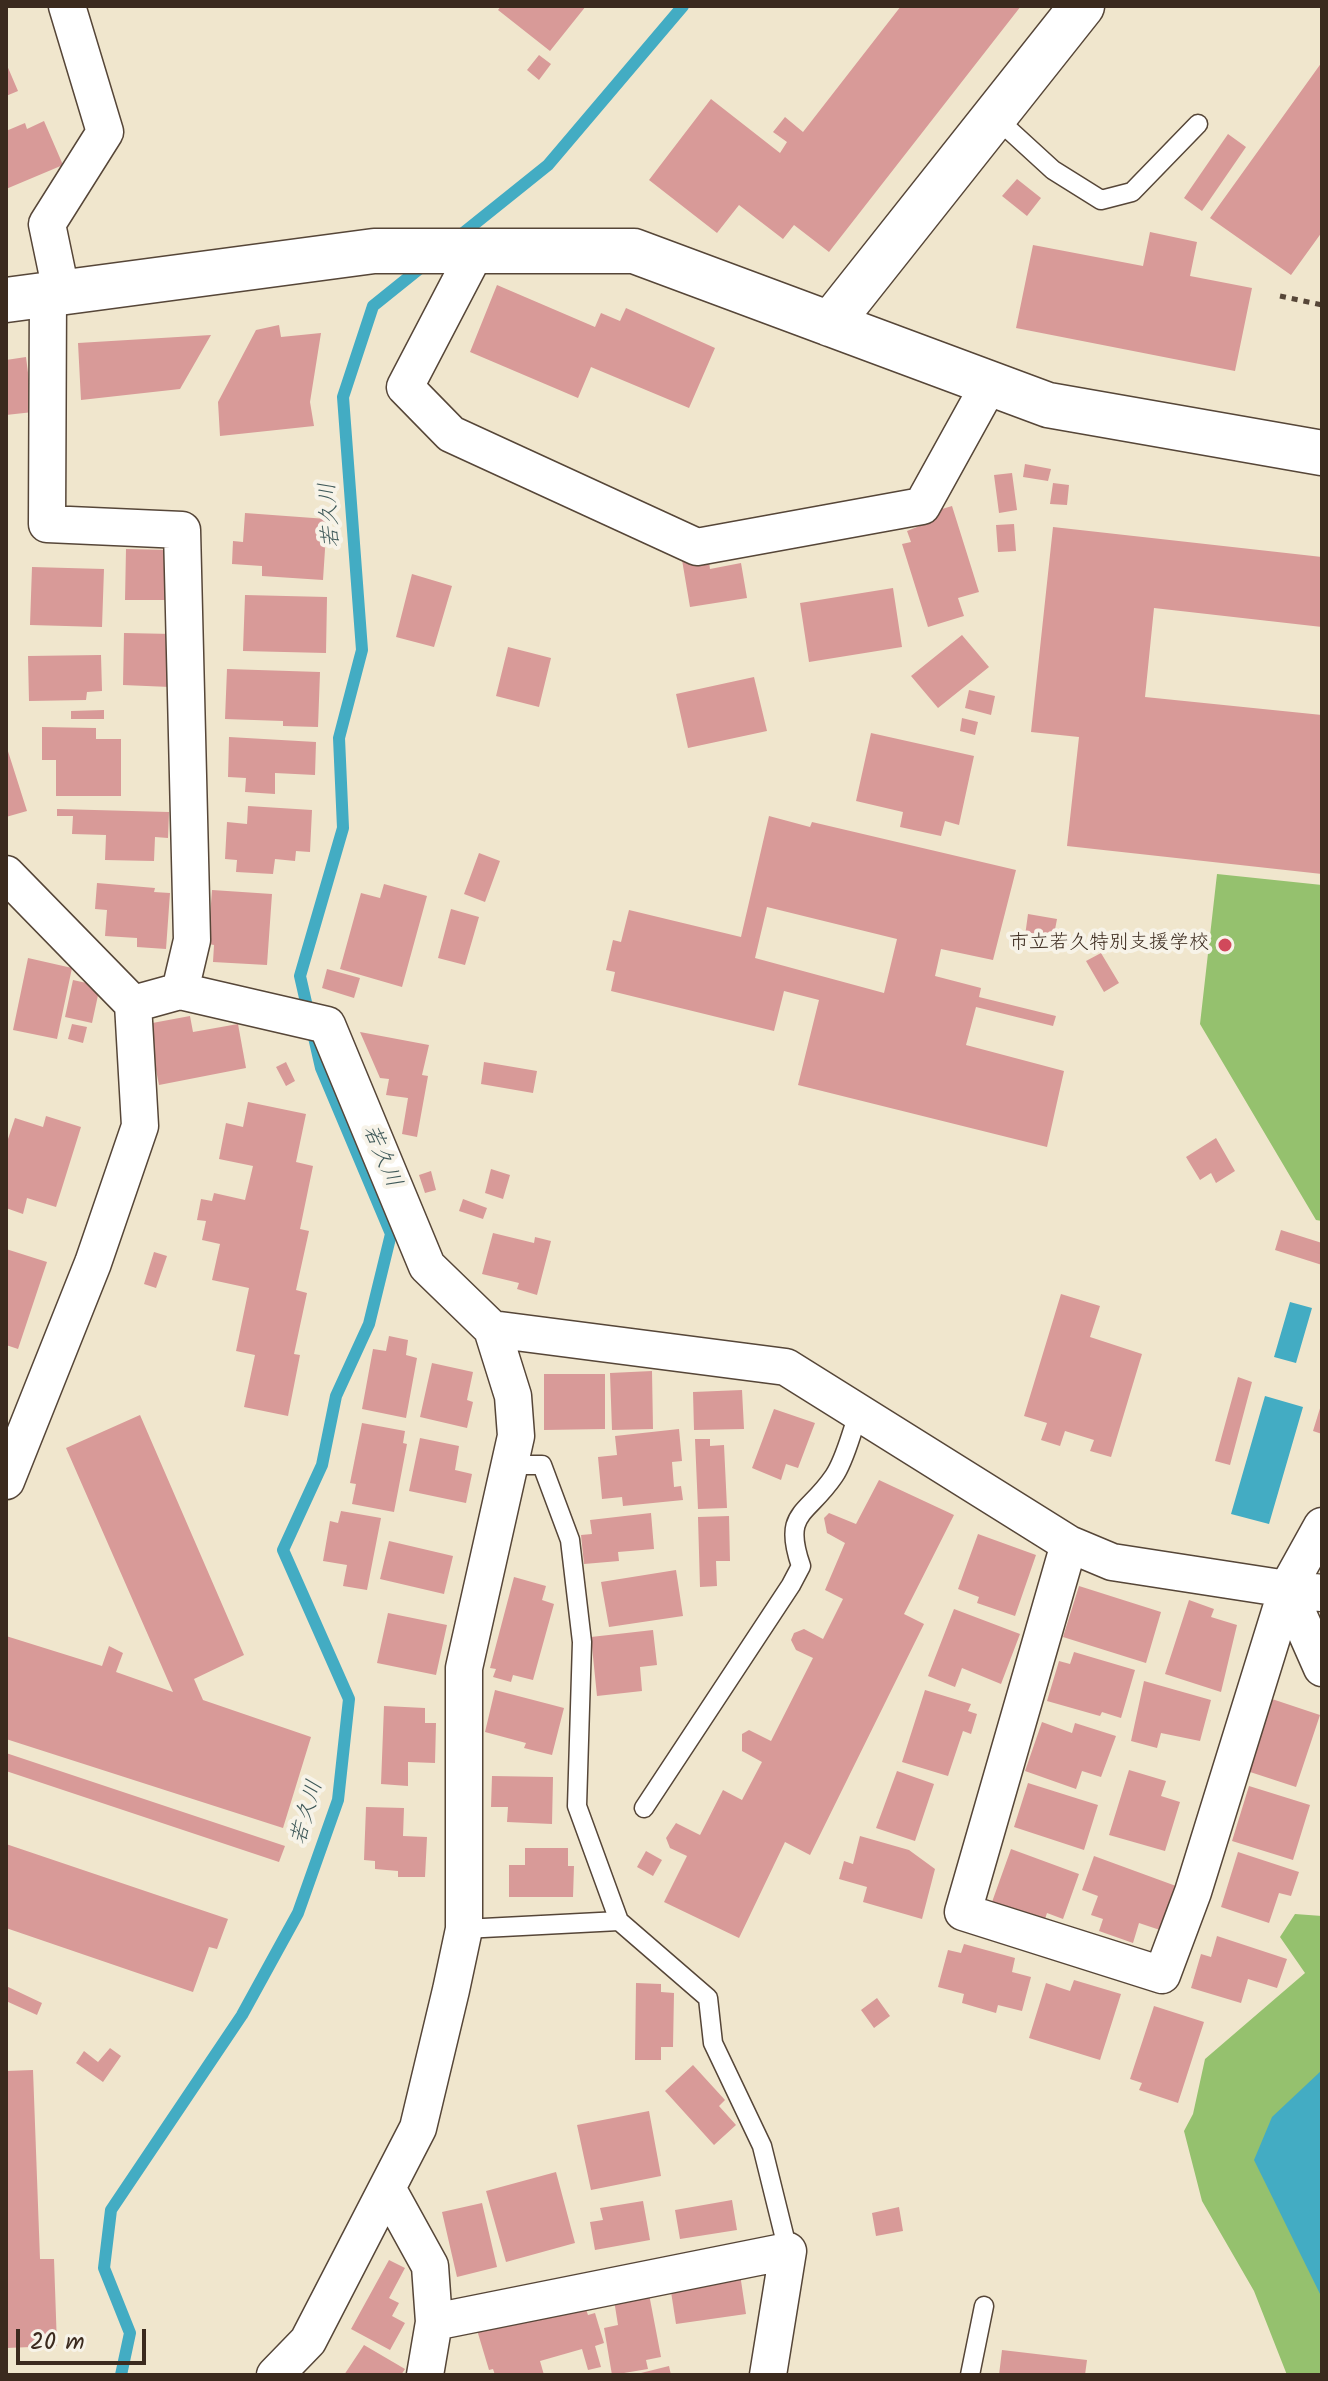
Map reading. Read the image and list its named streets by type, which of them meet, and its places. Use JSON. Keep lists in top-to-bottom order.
{
  "water": ["若久川"],
  "places": ["市立若久特別支援学校"],
  "scale_bar": "20 m"
}
